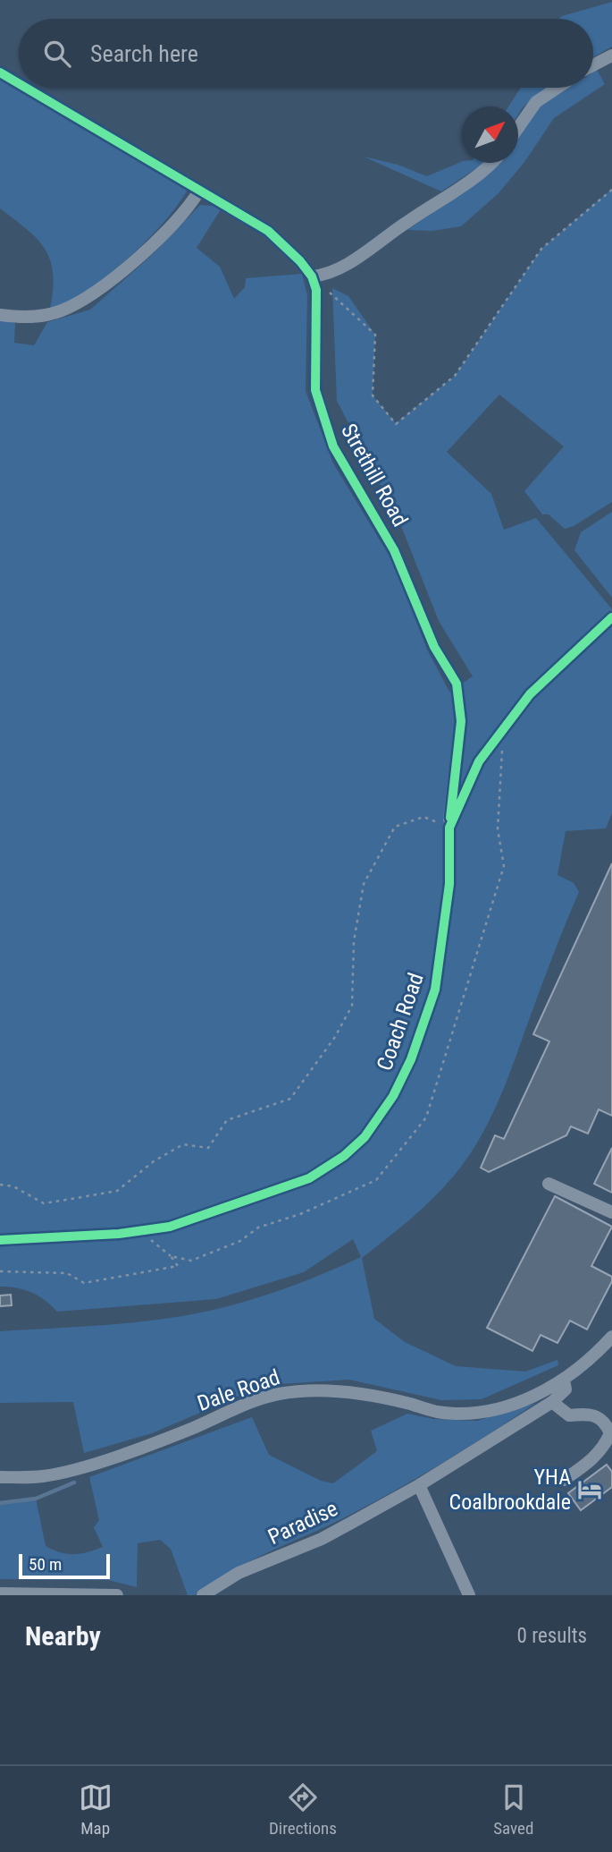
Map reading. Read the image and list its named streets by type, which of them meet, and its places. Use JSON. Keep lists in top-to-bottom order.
{
  "streets": {
    "street": [
      "Strethill Road",
      "Coach Road",
      "Dale Road",
      "Paradise"
    ]
  },
  "crossings": [
    ["Strethill Road", "Coach Road"]
  ],
  "places": {
    "hotel": ["YHA Coalbrookdale"]
  },
  "scale_bar": "50 m",
  "north": "top right",
  "page": {
    "search": "Search here",
    "scale": "50 m",
    "heading": ["Nearby", "0 results"],
    "nav": ["Map", "Directions", "Saved"]
  }
}
